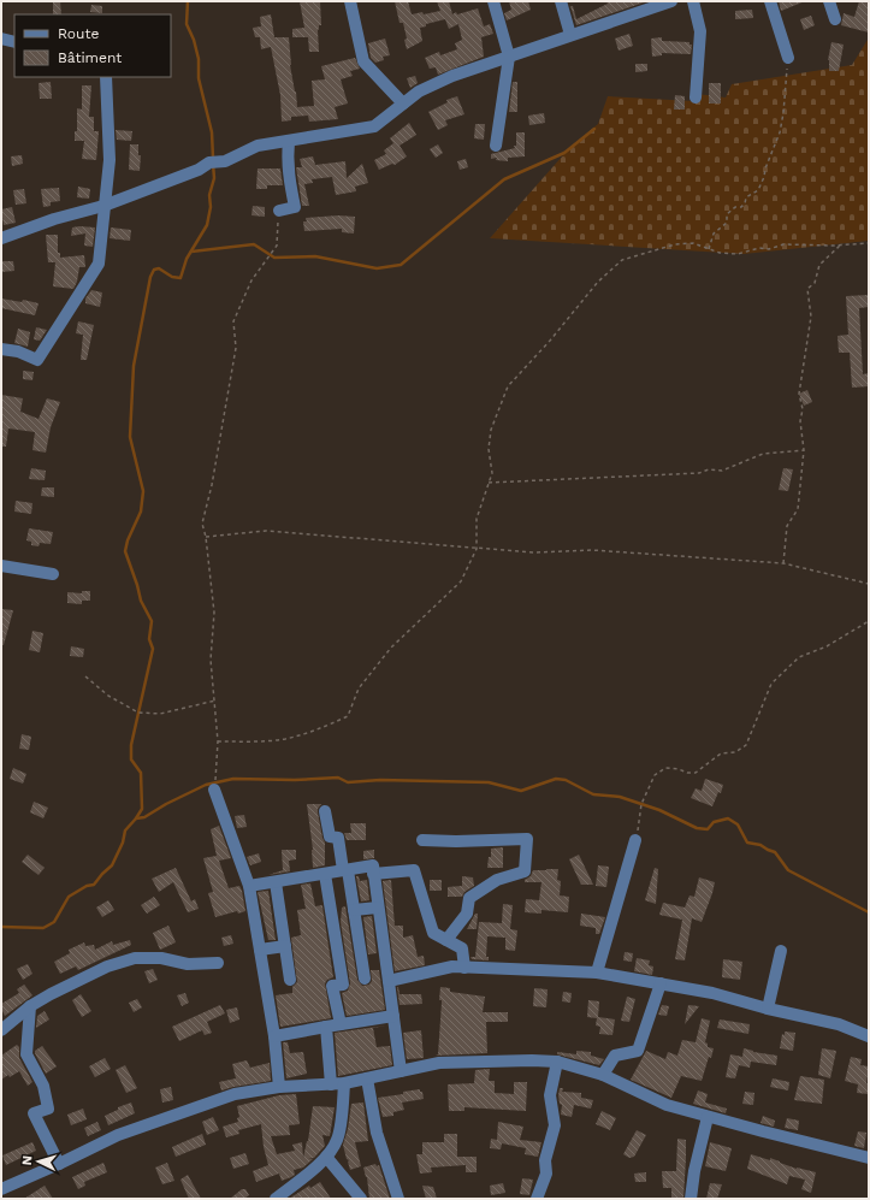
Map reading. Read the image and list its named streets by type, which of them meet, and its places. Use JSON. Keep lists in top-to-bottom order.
{
  "legend": ["Route", "Bâtiment"],
  "north": "left"
}
